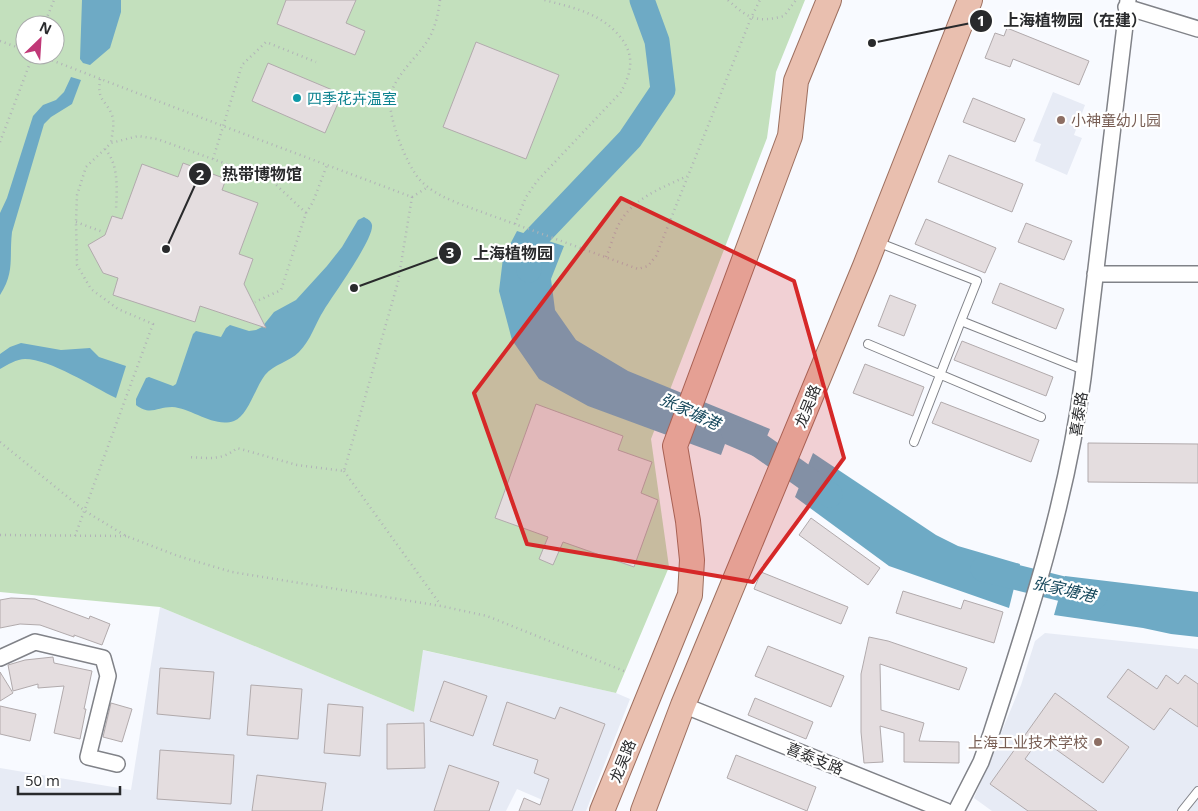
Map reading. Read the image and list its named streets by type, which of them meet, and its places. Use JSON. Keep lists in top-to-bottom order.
{
  "streets": {
    "main road": ["龙吴路"],
    "street": ["喜泰路", "喜泰支路"]
  },
  "crossings": [
    ["龙吴路", "喜泰支路"]
  ],
  "water": ["张家塘港"],
  "places": [
    "上海植物园（在建）",
    "四季花卉温室",
    "小神童幼儿园",
    "热带博物馆",
    "上海植物园",
    "上海工业技术学校"
  ],
  "scale_bar": "50 m",
  "north": "top right"
}
